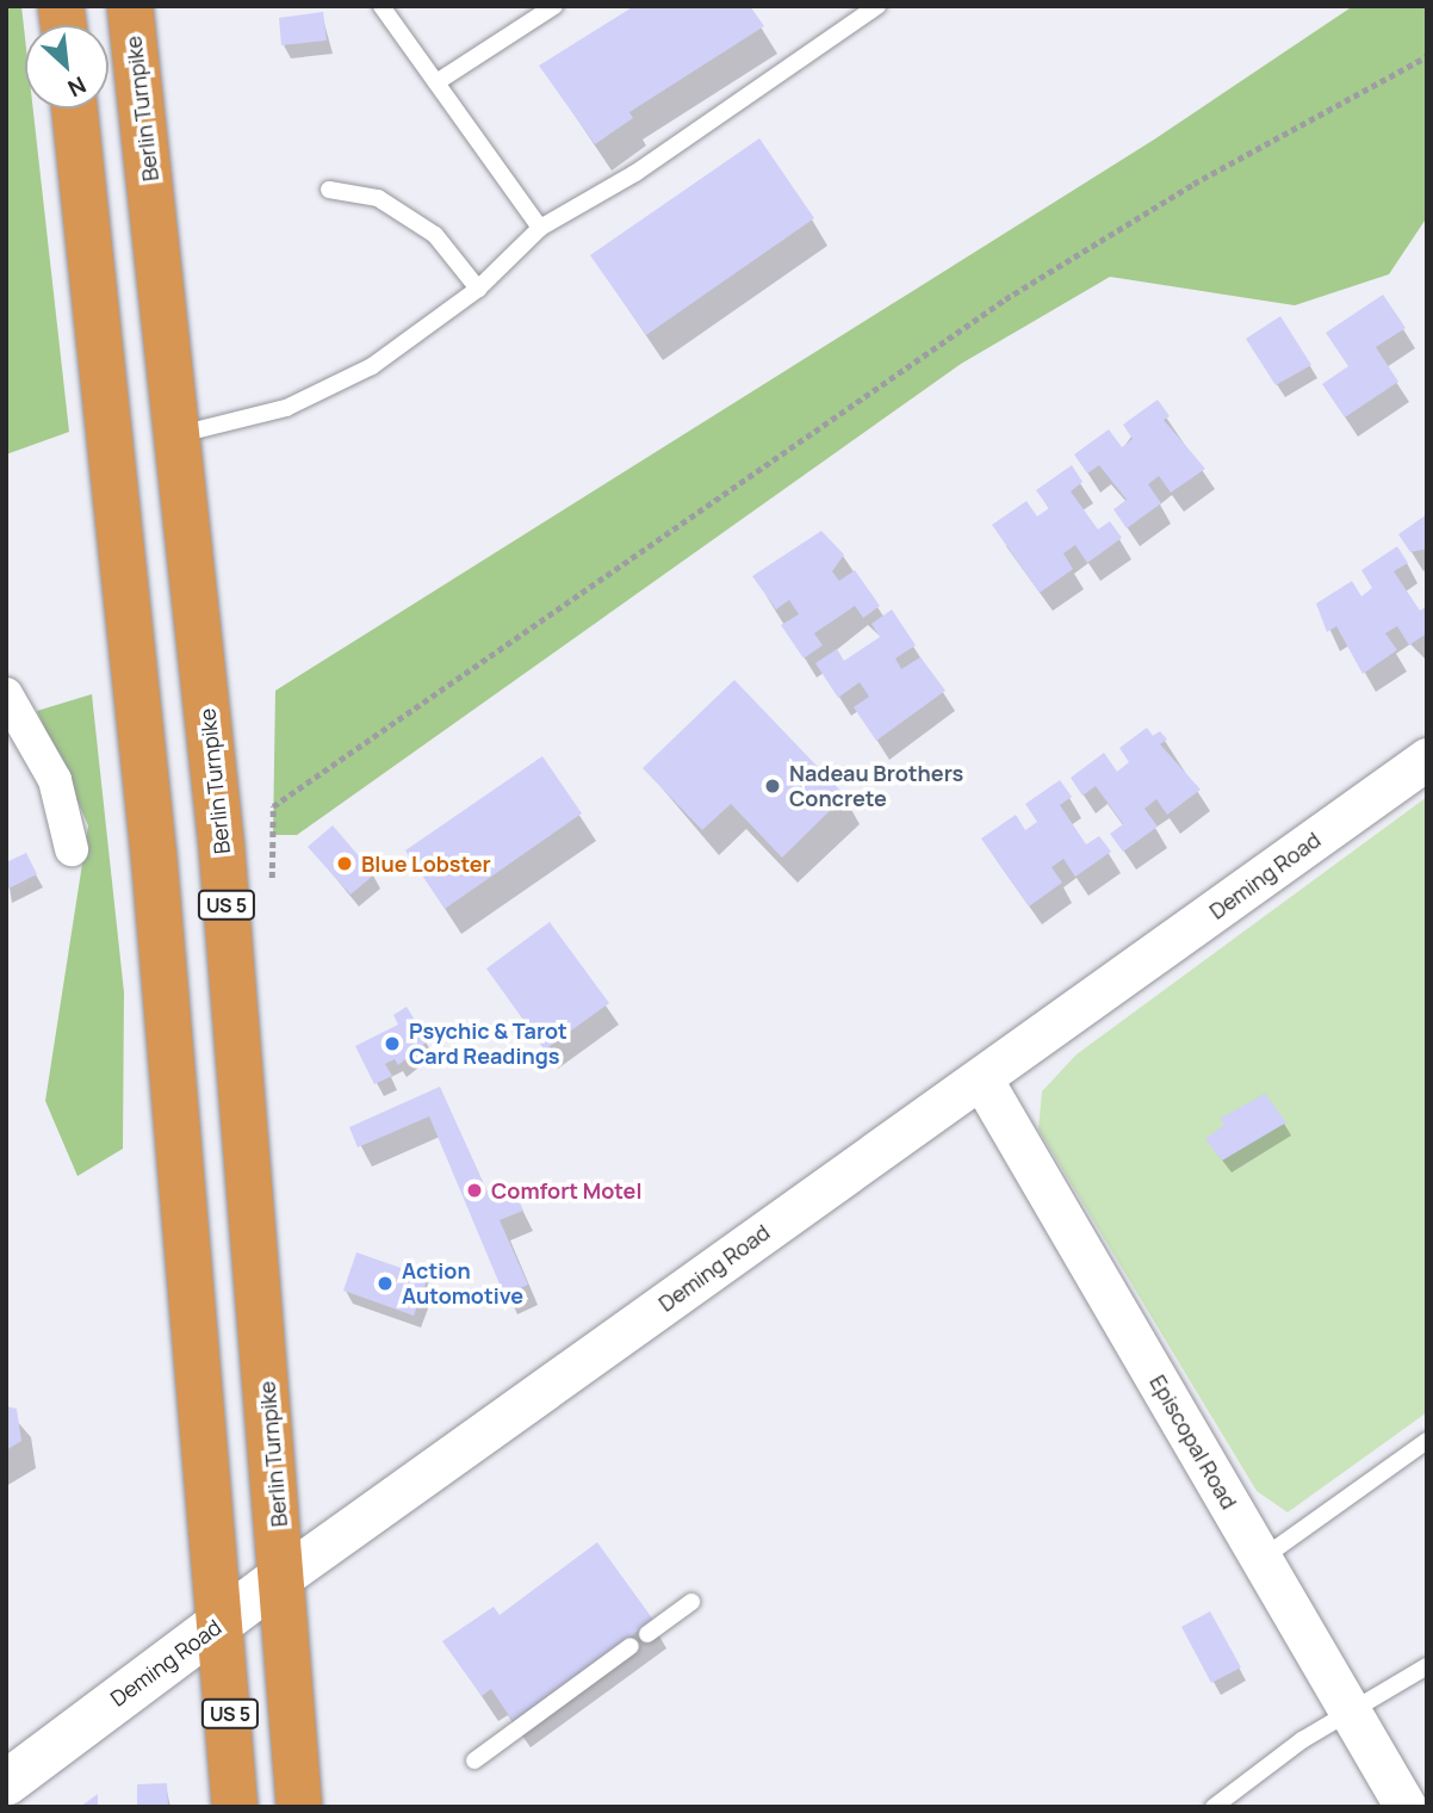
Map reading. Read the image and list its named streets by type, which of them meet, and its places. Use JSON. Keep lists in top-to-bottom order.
{
  "streets": {
    "highway": ["Berlin Turnpike", "US 5"],
    "main road": ["Deming Road"],
    "street": ["Episcopal Road"]
  },
  "crossings": [
    ["Berlin Turnpike", "Deming Road"],
    ["Deming Road", "US 5"],
    ["Deming Road", "Episcopal Road"]
  ],
  "places": [
    "Nadeau Brothers Concrete",
    "Blue Lobster",
    "Psychic & Tarot Card Readings",
    "Comfort Motel",
    "Action Automotive"
  ],
  "north": "bottom right"
}
